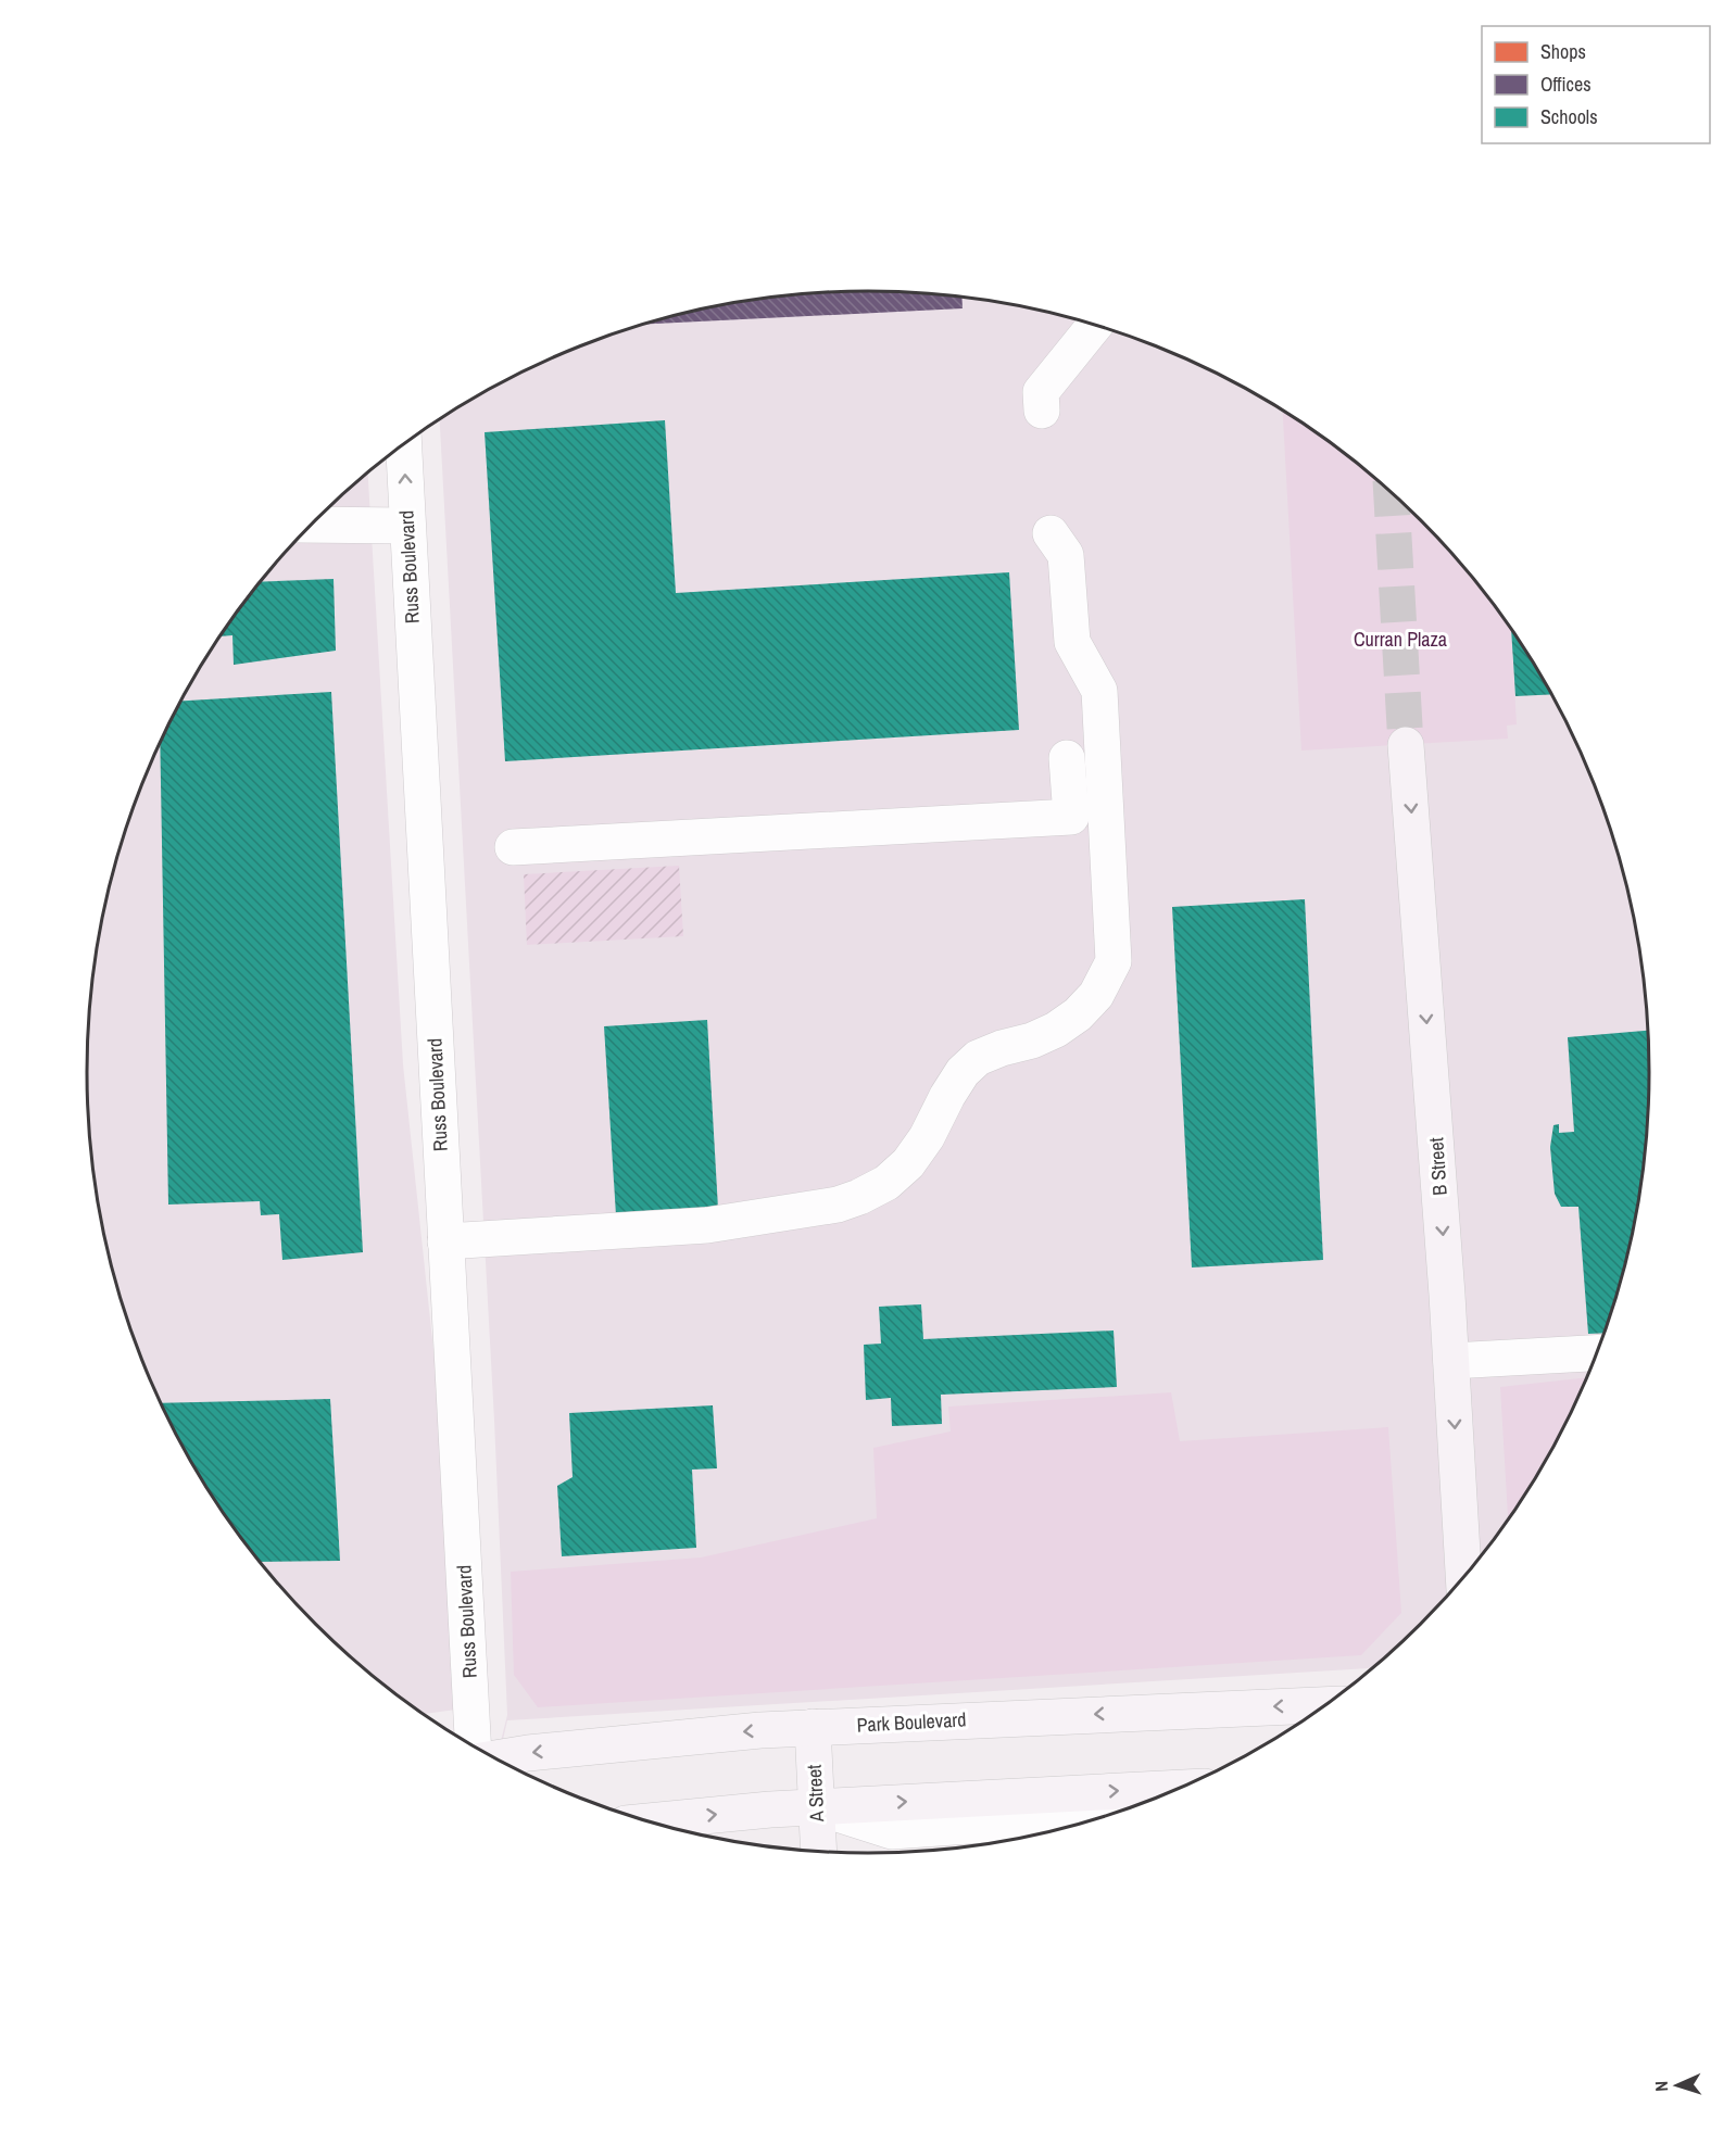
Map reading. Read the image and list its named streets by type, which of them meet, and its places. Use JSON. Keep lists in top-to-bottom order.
{
  "streets": {
    "main road": ["B Street", "Park Boulevard", "A Street"],
    "street": ["Russ Boulevard"]
  },
  "crossings": [
    ["Park Boulevard", "A Street"]
  ],
  "one_way": ["B Street"],
  "parks": ["Curran Plaza"],
  "legend": ["Shops", "Offices", "Schools"],
  "north": "left"
}
